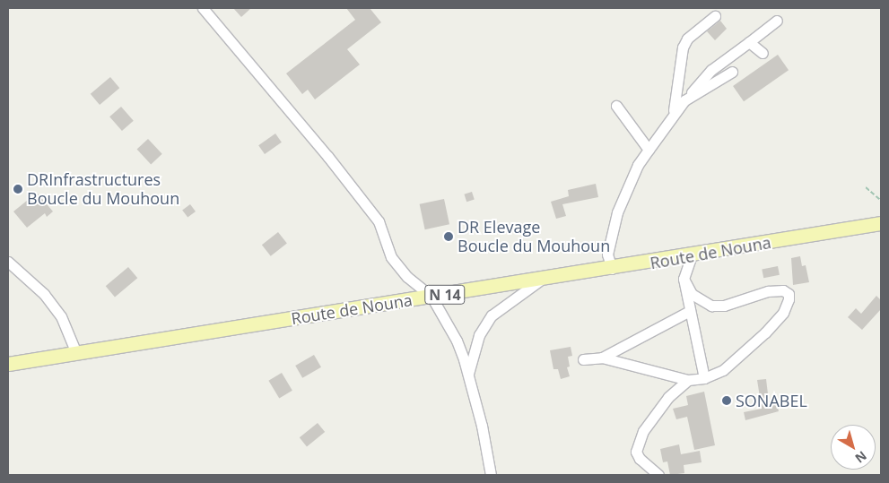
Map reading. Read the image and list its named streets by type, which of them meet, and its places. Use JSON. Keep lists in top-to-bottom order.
{
  "streets": {
    "main road": ["Route de Nouna", "N 14"]
  },
  "places": ["DRInfrastructures Boucle du Mouhoun", "DR Elevage Boucle du Mouhoun", "SONABEL"],
  "north": "bottom right"
}
